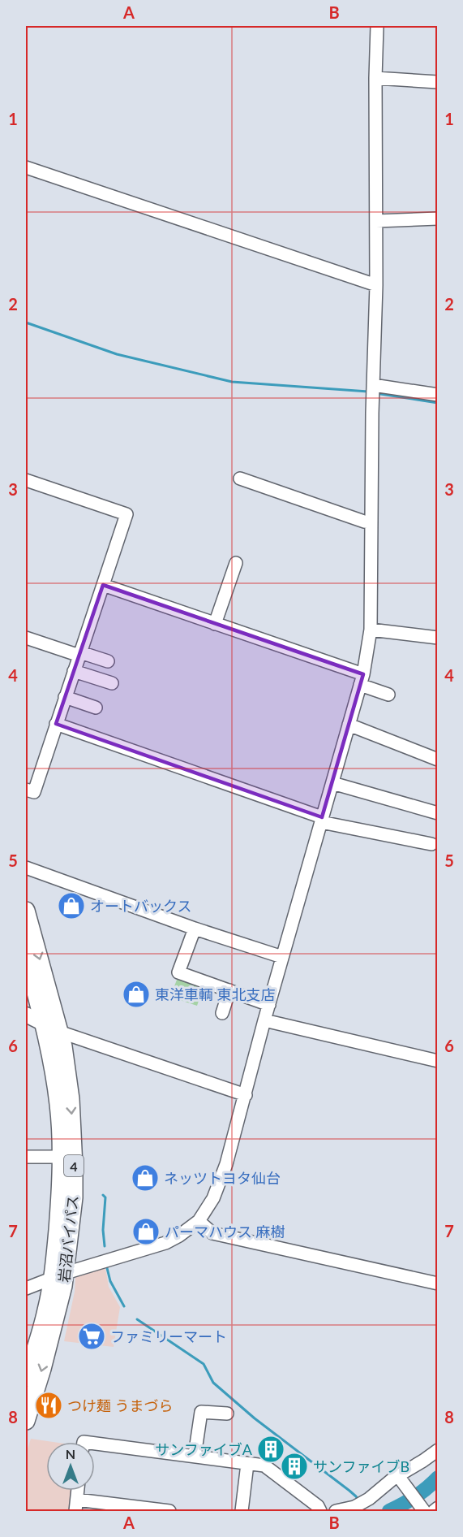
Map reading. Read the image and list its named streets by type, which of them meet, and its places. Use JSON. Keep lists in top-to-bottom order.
{
  "streets": {
    "highway": ["4", "岩沼バイパス"]
  },
  "places": {
    "shop": [
      "オートバックス",
      "東洋車輌 東北支店",
      "ネッツトヨタ仙台",
      "パーマハウス 麻樹"
    ],
    "supermarket": ["ファミリーマート"],
    "restaurant": ["つけ麺 うまづら"],
    "building": ["サンファイブA", "サンファイブB"]
  },
  "north": "top",
  "grid": {
    "columns": ["A", "B"],
    "rows": [
      "1",
      "2",
      "3",
      "4",
      "5",
      "6",
      "7",
      "8"
    ]
  }
}
